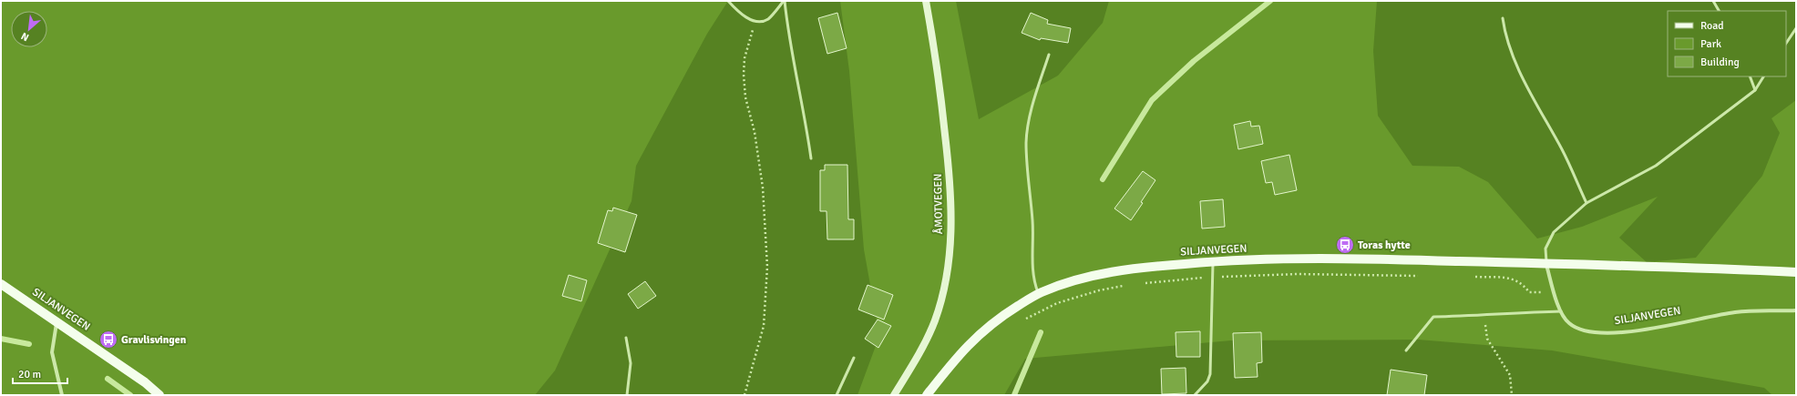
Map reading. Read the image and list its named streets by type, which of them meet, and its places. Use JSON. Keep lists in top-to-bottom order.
{
  "streets": {
    "main road": ["ÅMOTVEGEN", "SILJANVEGEN"]
  },
  "places": {
    "bus stop": ["Toras hytte", "Gravlisvingen"]
  },
  "legend": ["Road", "Park", "Building"],
  "scale_bar": "20 m",
  "north": "bottom left"
}
